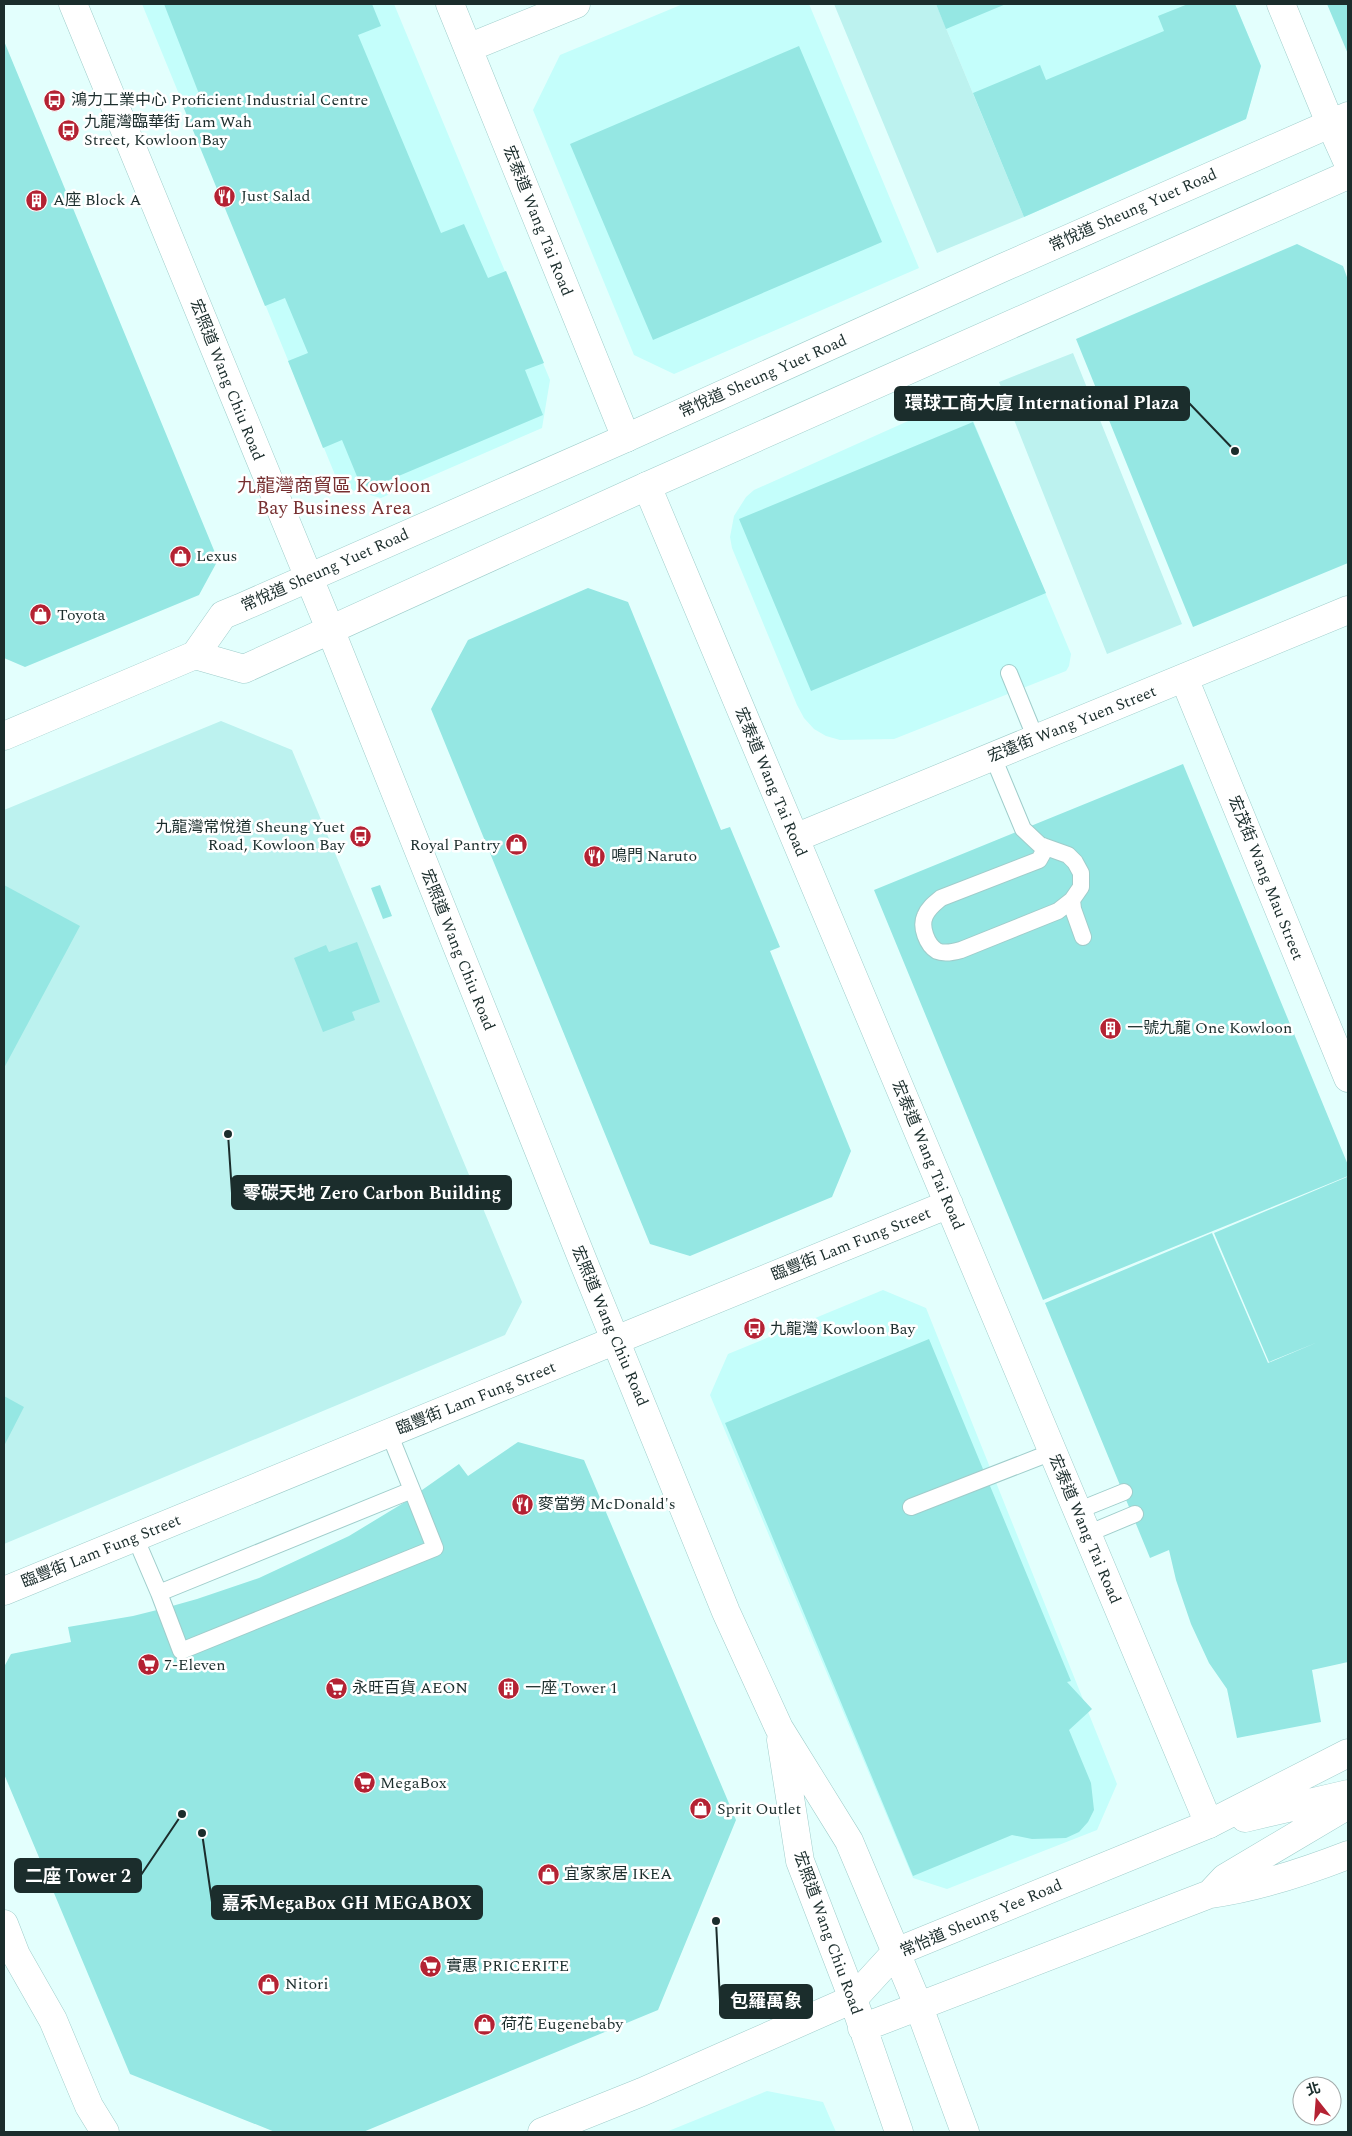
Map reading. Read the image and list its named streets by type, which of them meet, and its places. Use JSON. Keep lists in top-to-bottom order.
{
  "streets": {
    "main road": [
      "常悅道 Sheung Yuet Road",
      "宏泰道 Wang Tai Road",
      "宏照道 Wang Chiu Road",
      "宏遠街 Wang Yuen Street",
      "宏茂街 Wang Mau Street",
      "臨豐街 Lam Fung Street",
      "常怡道 Sheung Yee Road"
    ]
  },
  "crossings": [
    ["常悅道 Sheung Yuet Road", "宏泰道 Wang Tai Road"],
    ["常悅道 Sheung Yuet Road", "宏照道 Wang Chiu Road"],
    ["宏泰道 Wang Tai Road", "宏遠街 Wang Yuen Street"],
    ["宏泰道 Wang Tai Road", "臨豐街 Lam Fung Street"],
    ["宏泰道 Wang Tai Road", "常怡道 Sheung Yee Road"],
    ["宏照道 Wang Chiu Road", "臨豐街 Lam Fung Street"],
    ["宏照道 Wang Chiu Road", "常怡道 Sheung Yee Road"],
    ["宏遠街 Wang Yuen Street", "宏茂街 Wang Mau Street"]
  ],
  "districts": ["九龍灣商貿區 Kowloon Bay Business Area"],
  "places": {
    "bus stop": [
      "鴻力工業中心 Proficient Industrial Centre",
      "九龍灣臨華街 Lam Wah Street, Kowloon Bay",
      "九龍灣常悅道 Sheung Yuet Road, Kowloon Bay",
      "九龍灣 Kowloon Bay"
    ],
    "restaurant": ["Just Salad", "鳴門 Naruto", "麥當勞 McDonald's"],
    "building": ["A座 Block A", "一號九龍 One Kowloon", "一座 Tower 1"],
    "other": [
      "環球工商大廈 International Plaza",
      "零碳天地 Zero Carbon Building",
      "二座 Tower 2",
      "嘉禾MegaBox GH MEGABOX",
      "包羅萬象"
    ],
    "shop": [
      "Lexus",
      "Toyota",
      "Royal Pantry",
      "Sprit Outlet",
      "宜家家居 IKEA",
      "Nitori",
      "荷花 Eugenebaby"
    ],
    "supermarket": [
      "7-Eleven",
      "永旺百貨 AEON",
      "MegaBox",
      "實惠 PRICERITE"
    ]
  },
  "north": "top"
}
